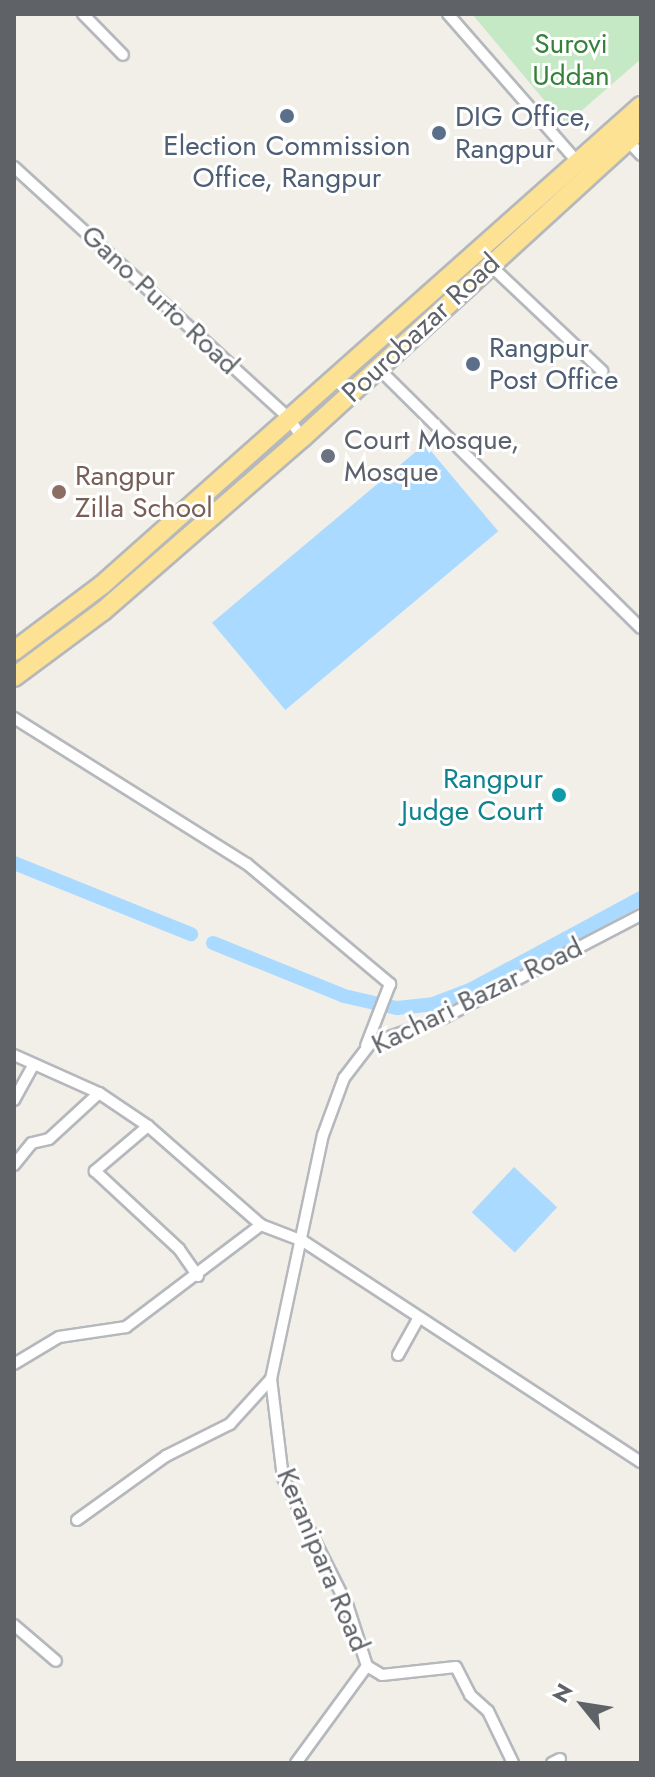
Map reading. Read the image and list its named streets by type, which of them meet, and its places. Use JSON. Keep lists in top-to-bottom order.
{
  "streets": {
    "highway": ["Pourobazar Road"],
    "street": ["Gano Purto Road", "Kachari Bazar Road", "Keranipara Road"]
  },
  "crossings": [
    ["Gano Purto Road", "Pourobazar Road"],
    ["Kachari Bazar Road", "Keranipara Road"]
  ],
  "parks": ["Surovi Uddan"],
  "places": [
    "Election Commission Office, Rangpur",
    "DIG Office, Rangpur",
    "Rangpur Post Office",
    "Court Mosque, Mosque",
    "Rangpur Zilla School",
    "Rangpur Judge Court"
  ],
  "north": "top left"
}
